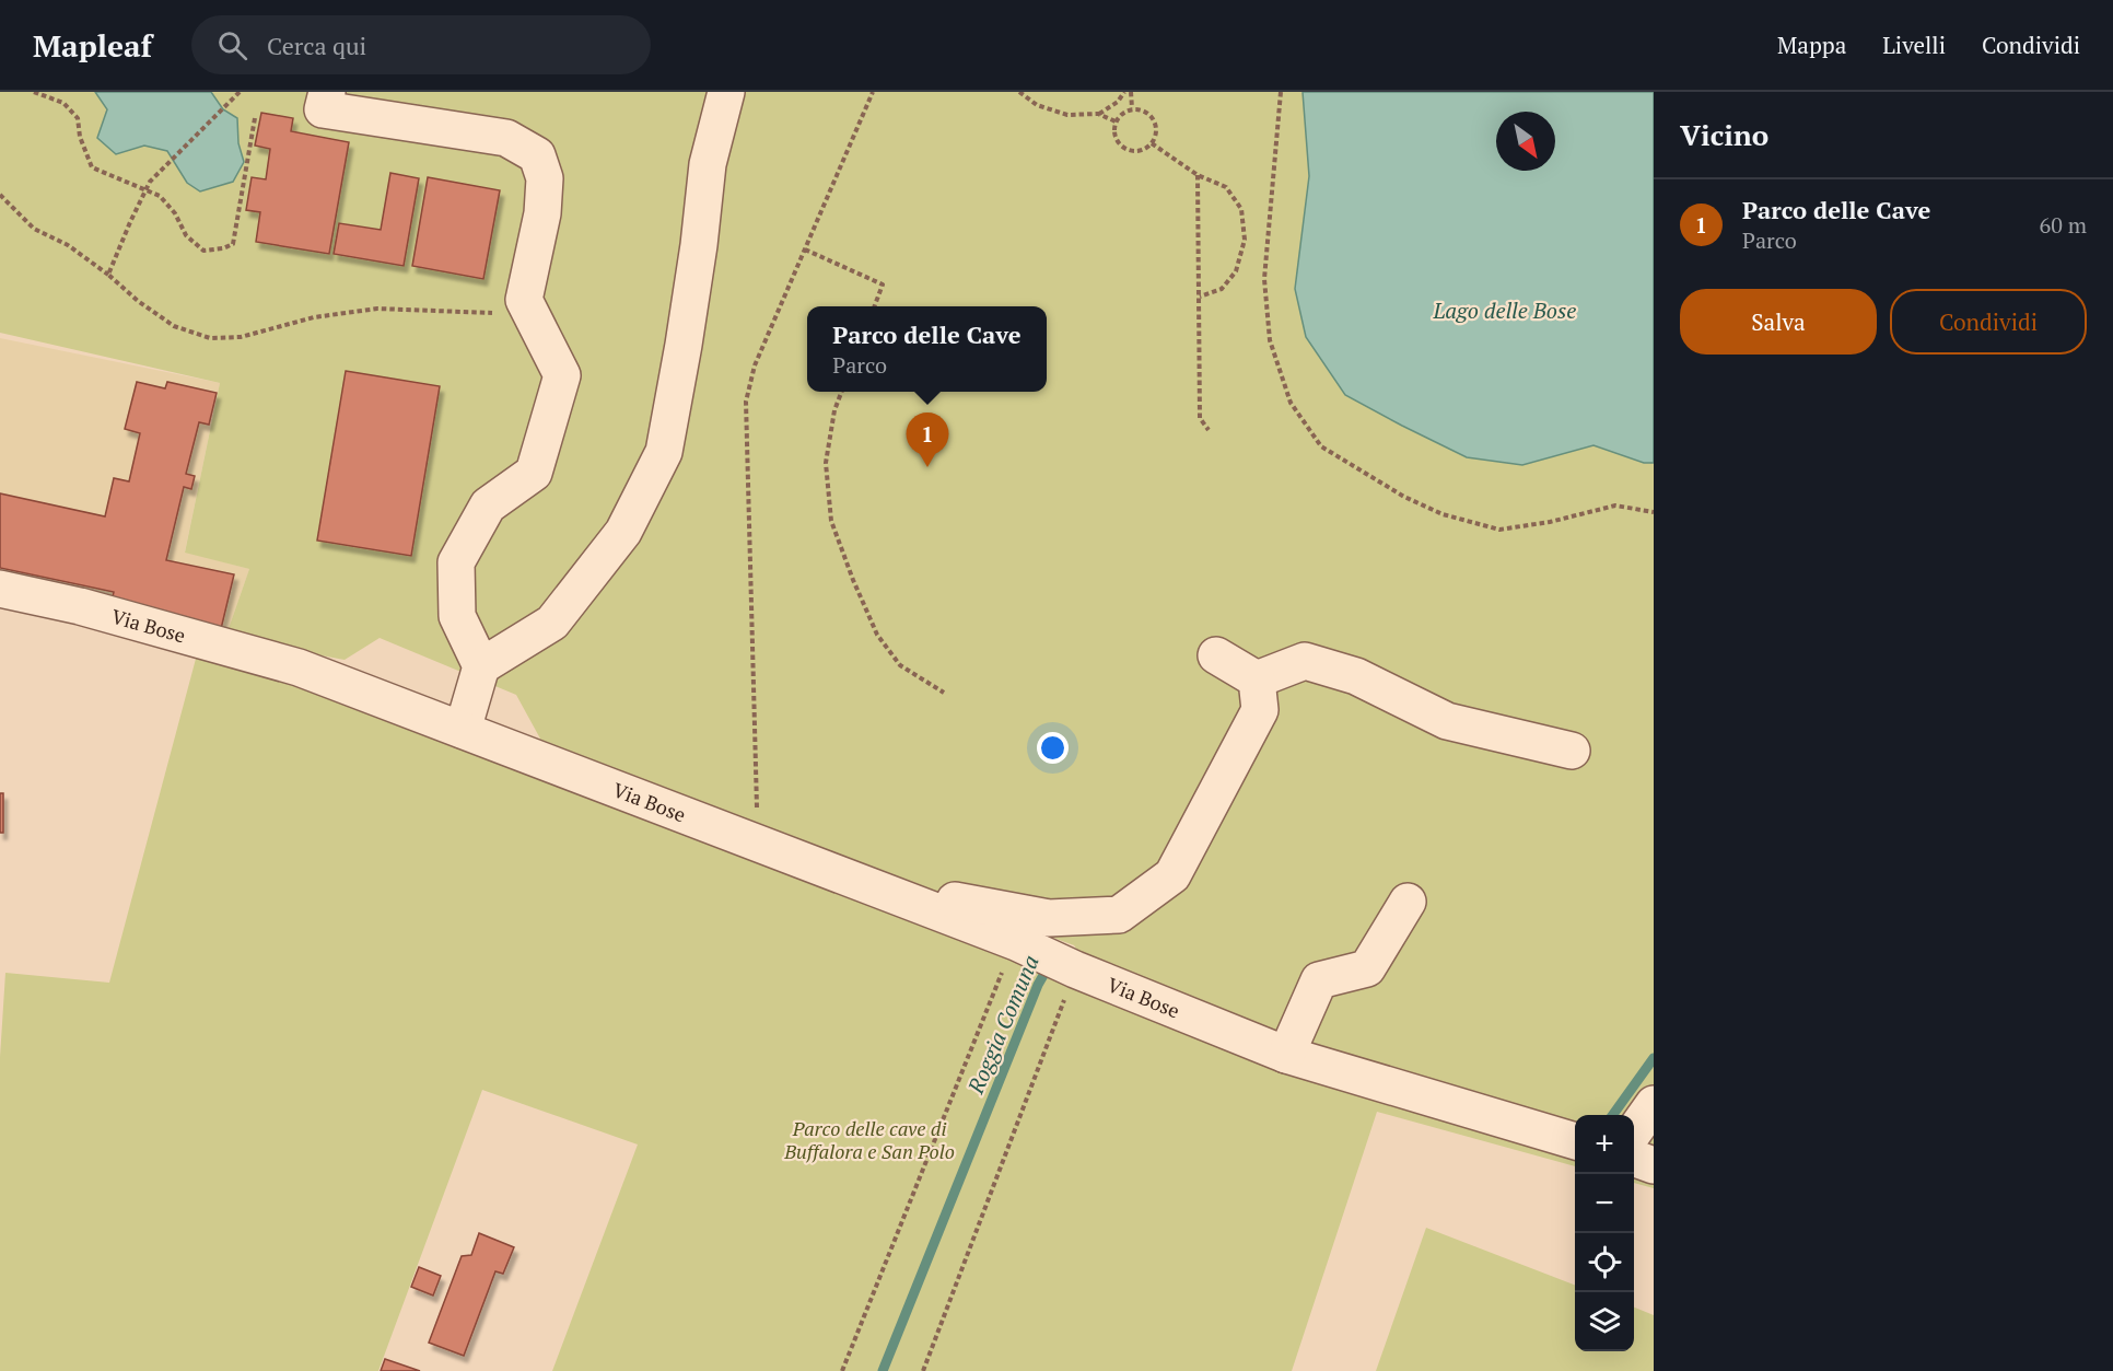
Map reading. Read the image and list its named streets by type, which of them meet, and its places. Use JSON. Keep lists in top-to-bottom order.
{
  "streets": {
    "street": ["Via Bose"]
  },
  "water": ["Lago delle Bose", "Roggia Comuna"],
  "parks": ["Parco delle cave di Buffalora e San Polo"],
  "north": "bottom right",
  "page": {
    "header": "Mapleaf",
    "search": "Cerca qui",
    "nav": ["Mappa", "Livelli", "Condividi"],
    "heading": "Vicino",
    "list": [
      {
        "mark": "1",
        "name": "Parco delle Cave",
        "note": "Parco",
        "value": "60 m"
      }
    ],
    "buttons": ["Salva", "Condividi"],
    "popup": ["Parco delle Cave", "Parco"],
    "pins": "1",
    "map_buttons": ["+", "−"]
  }
}
